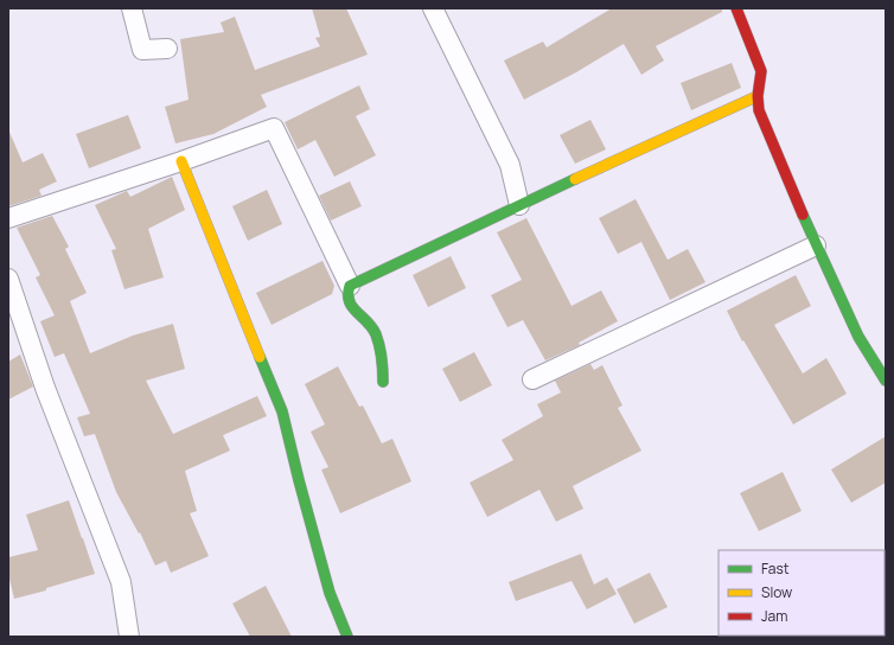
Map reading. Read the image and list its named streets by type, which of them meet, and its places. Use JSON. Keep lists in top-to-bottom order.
{
  "legend": ["Fast", "Slow", "Jam"]
}
